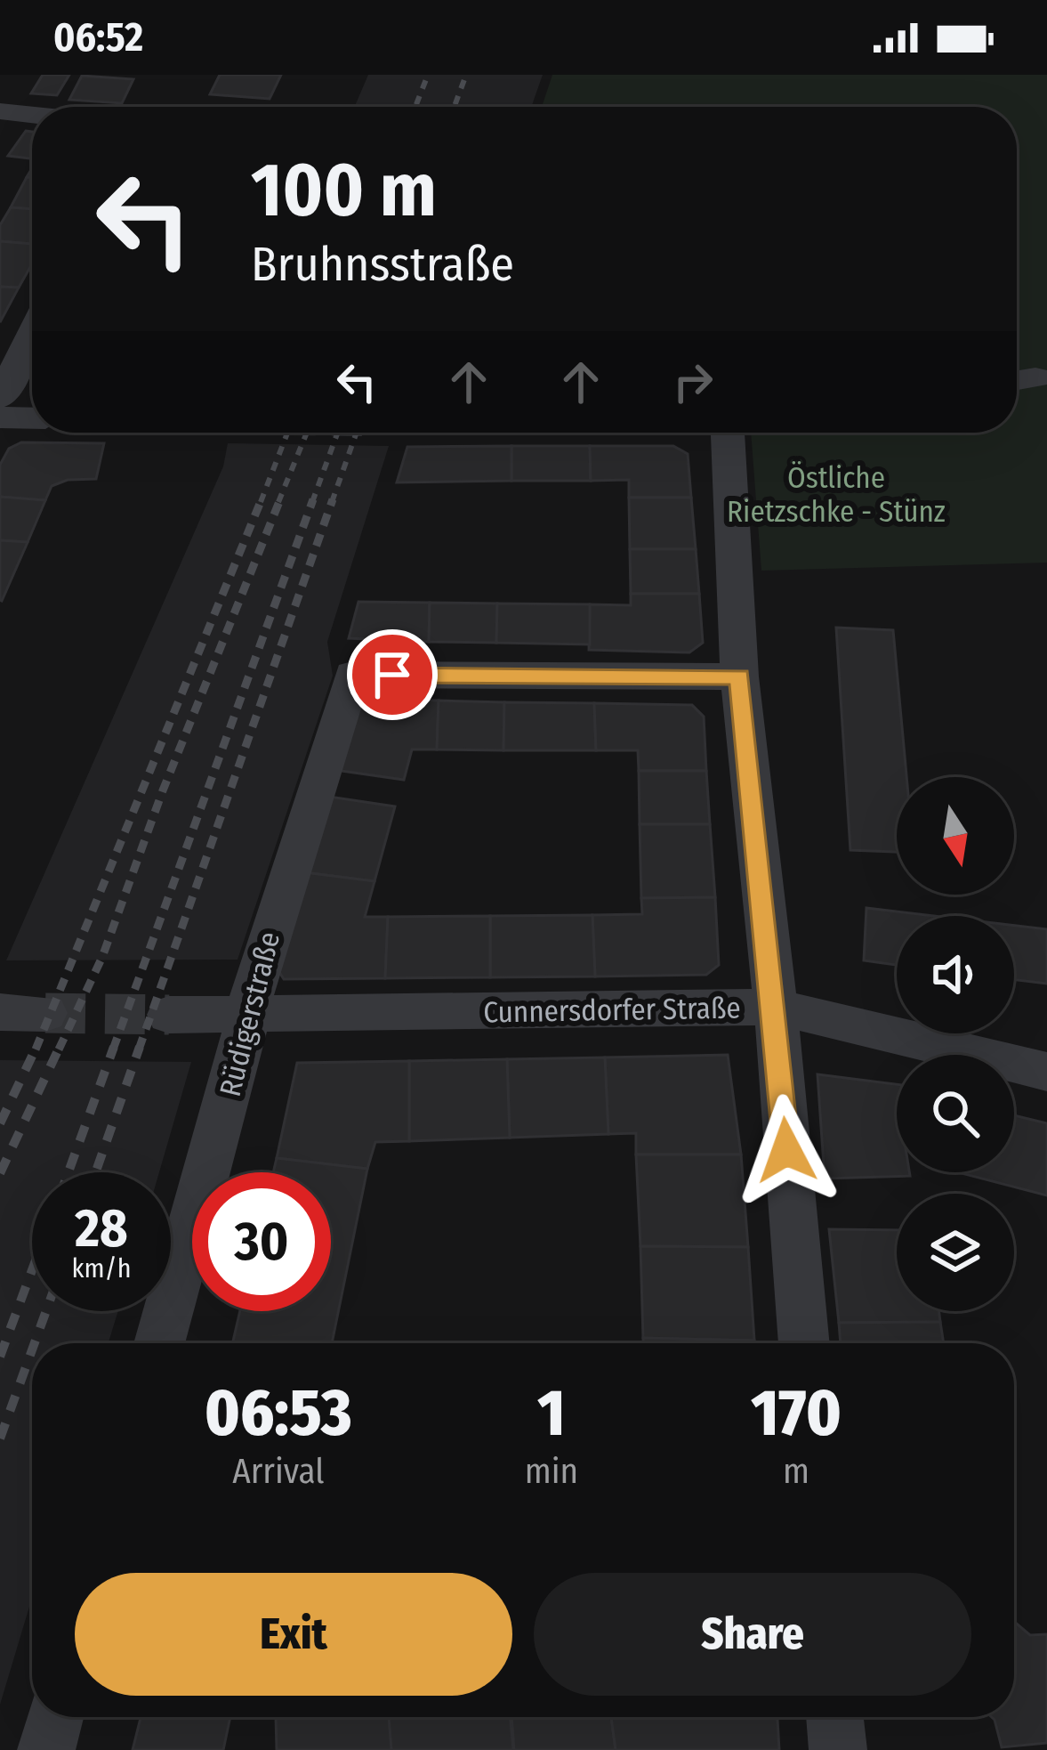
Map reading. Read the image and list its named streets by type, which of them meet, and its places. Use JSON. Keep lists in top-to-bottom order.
{
  "streets": {
    "street": ["Cunnersdorfer Straße", "Rüdigerstraße"]
  },
  "crossings": [
    ["Cunnersdorfer Straße", "Rüdigerstraße"]
  ],
  "parks": ["Östliche Rietzschke - Stünz"],
  "north": "bottom",
  "page": {
    "status": "06:52",
    "turn": ["100 m", "Bruhnsstraße"],
    "speed": "28 km/h",
    "limit": "30",
    "eta": [
      "06:53",
      "Arrival",
      "1",
      "min",
      "170",
      "m"
    ],
    "buttons": ["Exit", "Share"]
  }
}
